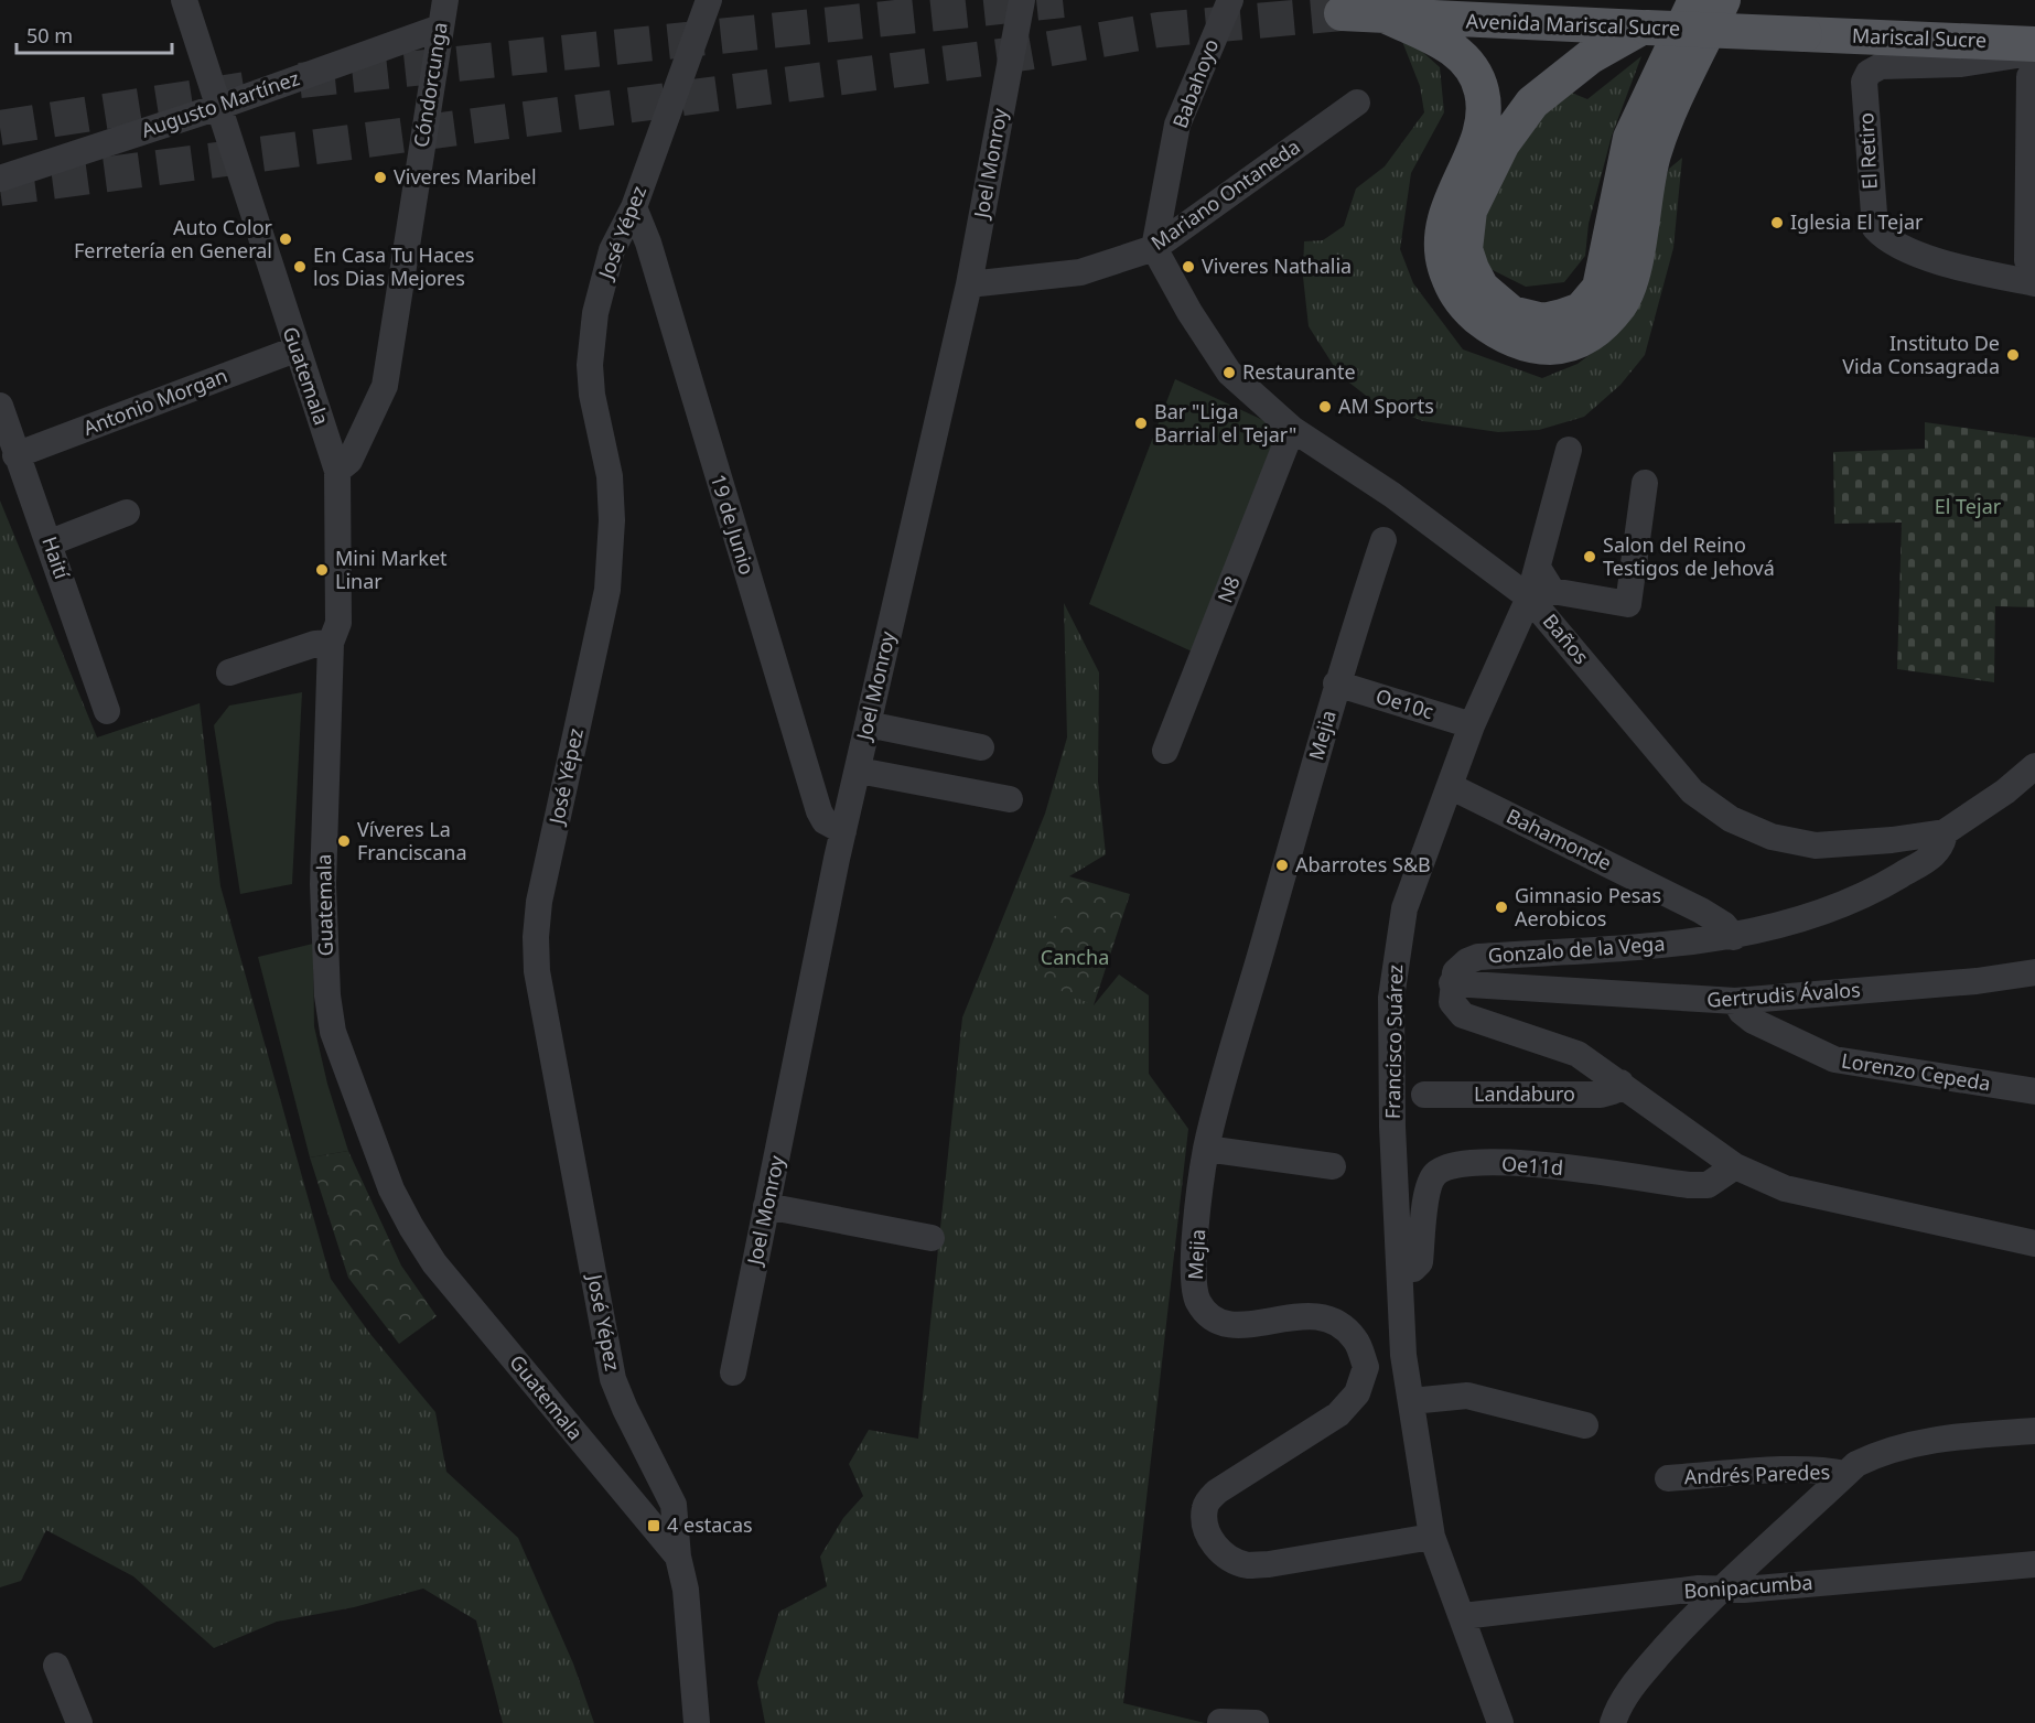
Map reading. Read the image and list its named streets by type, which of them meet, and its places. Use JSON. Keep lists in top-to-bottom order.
{
  "streets": {
    "main road": ["Avenida Mariscal Sucre", "Mariscal Sucre"],
    "street": [
      "Babahoyo",
      "Cóndorcunga",
      "Augusto Martínez",
      "El Retiro",
      "Joel Monroy",
      "Mariano Ontaneda",
      "José Yépez",
      "Guatemala",
      "Antonio Morgan",
      "19 de Junio",
      "Haití",
      "N8",
      "Baños",
      "Oe10c",
      "Mejia",
      "Bahamonde",
      "Gonzalo de la Vega",
      "Gertrudis Ávalos",
      "Francisco Suárez",
      "Lorenzo Cepeda",
      "Landaburo",
      "Oe11d",
      "Andrés Paredes",
      "Bonipacumba"
    ]
  },
  "crossings": [
    ["Avenida Mariscal Sucre", "Mariscal Sucre"],
    ["Babahoyo", "Mariano Ontaneda"],
    ["Babahoyo", "Baños"],
    ["Cóndorcunga", "Augusto Martínez"],
    ["Cóndorcunga", "Guatemala"],
    ["Augusto Martínez", "Guatemala"],
    ["Joel Monroy", "Mariano Ontaneda"],
    ["Joel Monroy", "19 de Junio"],
    ["Mariano Ontaneda", "Baños"],
    ["José Yépez", "Guatemala"],
    ["José Yépez", "19 de Junio"],
    ["Guatemala", "Antonio Morgan"],
    ["Antonio Morgan", "Haití"],
    ["N8", "Baños"],
    ["Baños", "Gonzalo de la Vega"],
    ["Baños", "Francisco Suárez"],
    ["Oe10c", "Mejia"],
    ["Oe10c", "Francisco Suárez"],
    ["Mejia", "Francisco Suárez"],
    ["Bahamonde", "Gonzalo de la Vega"],
    ["Bahamonde", "Francisco Suárez"],
    ["Gonzalo de la Vega", "Gertrudis Ávalos"],
    ["Gertrudis Ávalos", "Lorenzo Cepeda"],
    ["Francisco Suárez", "Oe11d"],
    ["Francisco Suárez", "Bonipacumba"],
    ["Andrés Paredes", "Bonipacumba"]
  ],
  "parks": ["El Tejar", "Cancha"],
  "places": {
    "other": [
      "Viveres Maribel",
      "Iglesia El Tejar",
      "Auto Color Ferretería en General",
      "En Casa Tu Haces los Dias Mejores",
      "Viveres Nathalia",
      "Instituto De Vida Consagrada",
      "Restaurante",
      "AM Sports",
      "Bar \"Liga Barrial el Tejar\"",
      "Salon del Reino Testigos de Jehová",
      "Mini Market Linar",
      "Víveres La Franciscana",
      "Abarrotes S&B",
      "Gimnasio Pesas Aerobicos"
    ],
    "transit": ["4 estacas"]
  },
  "scale_bar": "50 m"
}
